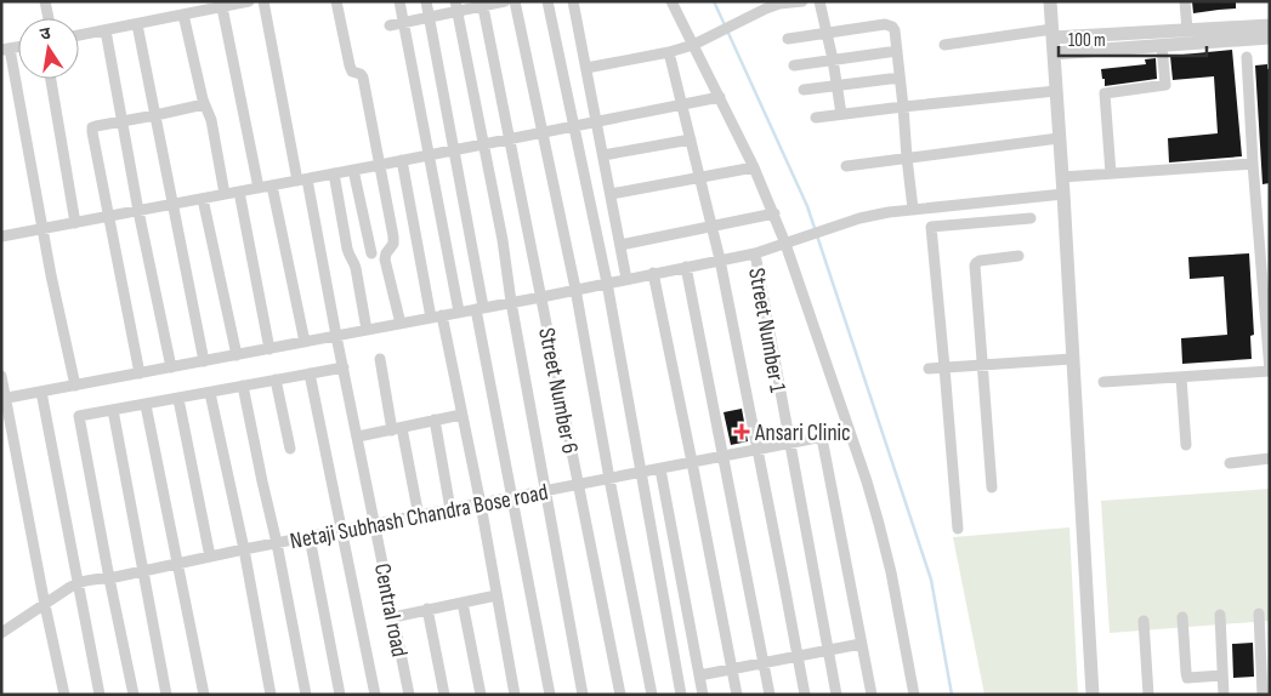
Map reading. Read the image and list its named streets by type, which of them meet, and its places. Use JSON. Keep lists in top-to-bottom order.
{
  "streets": {
    "street": [
      "Street Number 1",
      "Street Number 6",
      "Netaji Subhash Chandra Bose road",
      "Central road"
    ]
  },
  "crossings": [
    ["Street Number 1", "Netaji Subhash Chandra Bose road"],
    ["Street Number 6", "Netaji Subhash Chandra Bose road"],
    ["Netaji Subhash Chandra Bose road", "Central road"]
  ],
  "places": {
    "health": ["Ansari Clinic"]
  },
  "scale_bar": "100 m",
  "north": "top"
}
